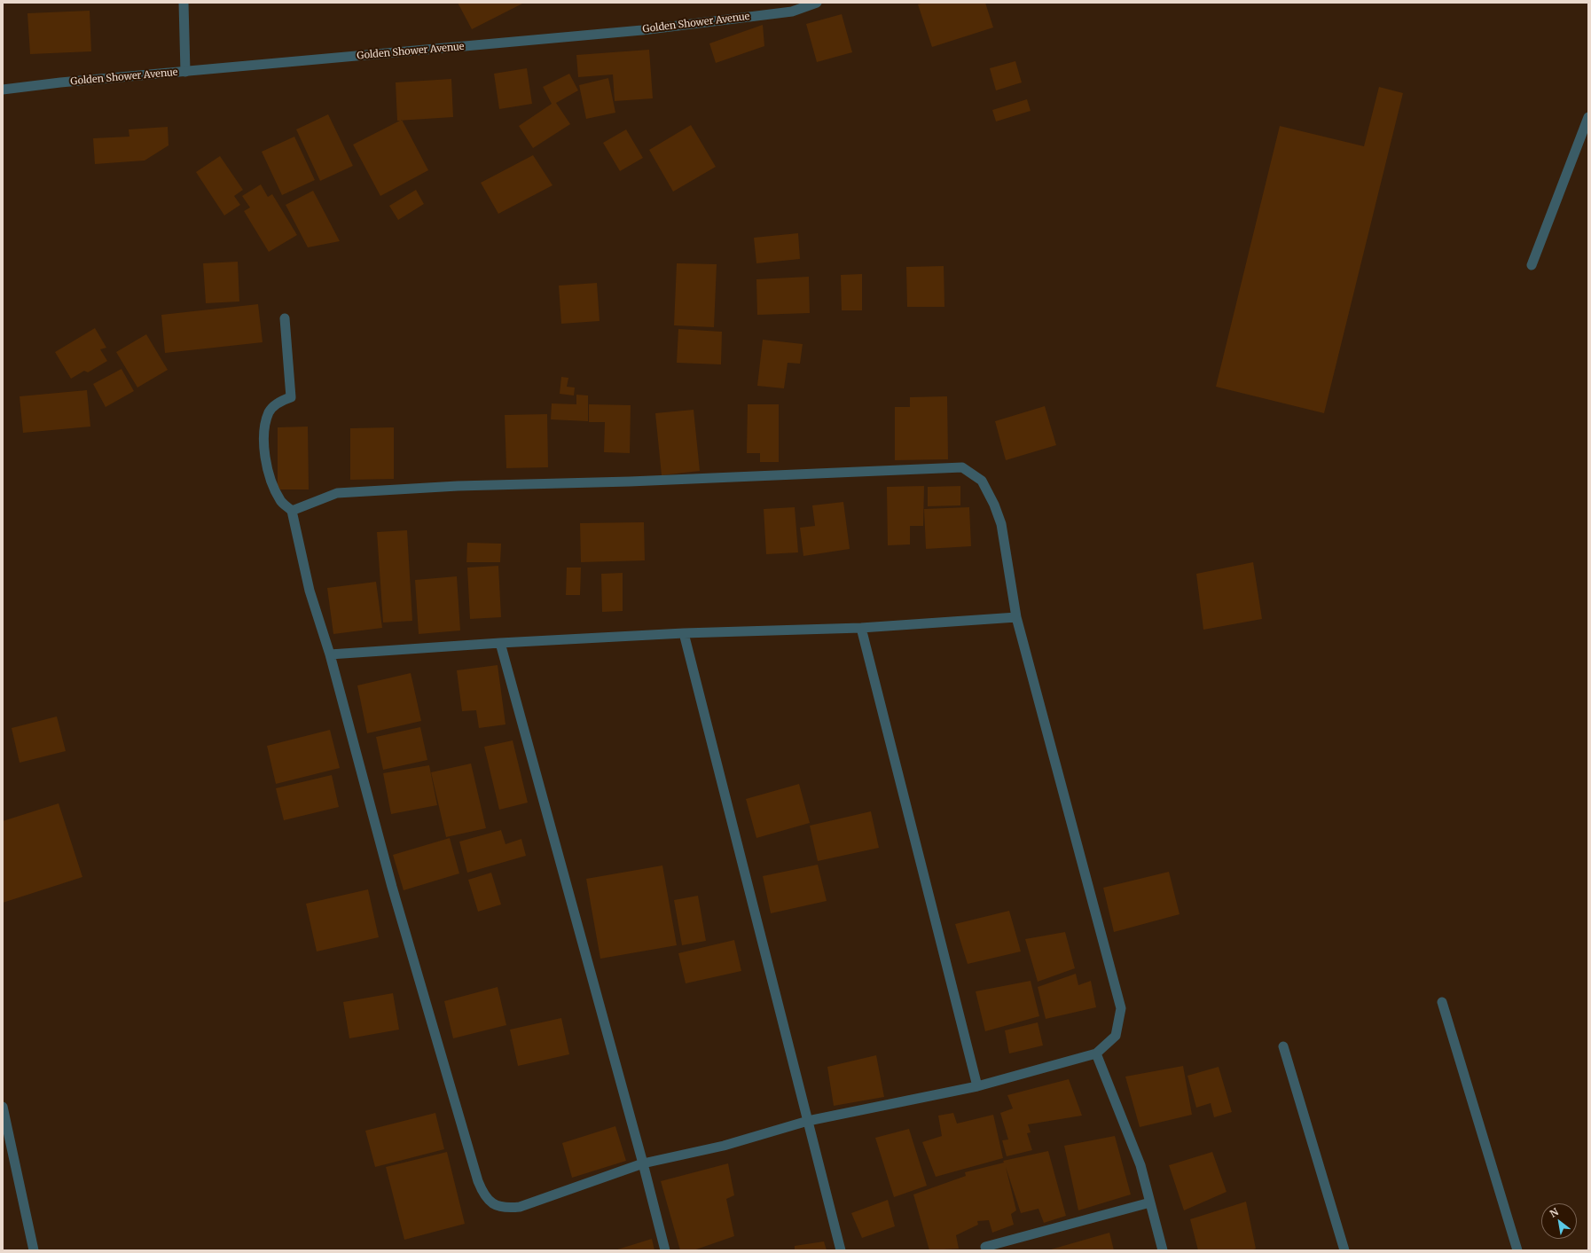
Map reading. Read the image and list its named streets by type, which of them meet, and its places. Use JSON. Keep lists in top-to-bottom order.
{
  "streets": {
    "street": ["Golden Shower Avenue"]
  },
  "north": "top left"
}
